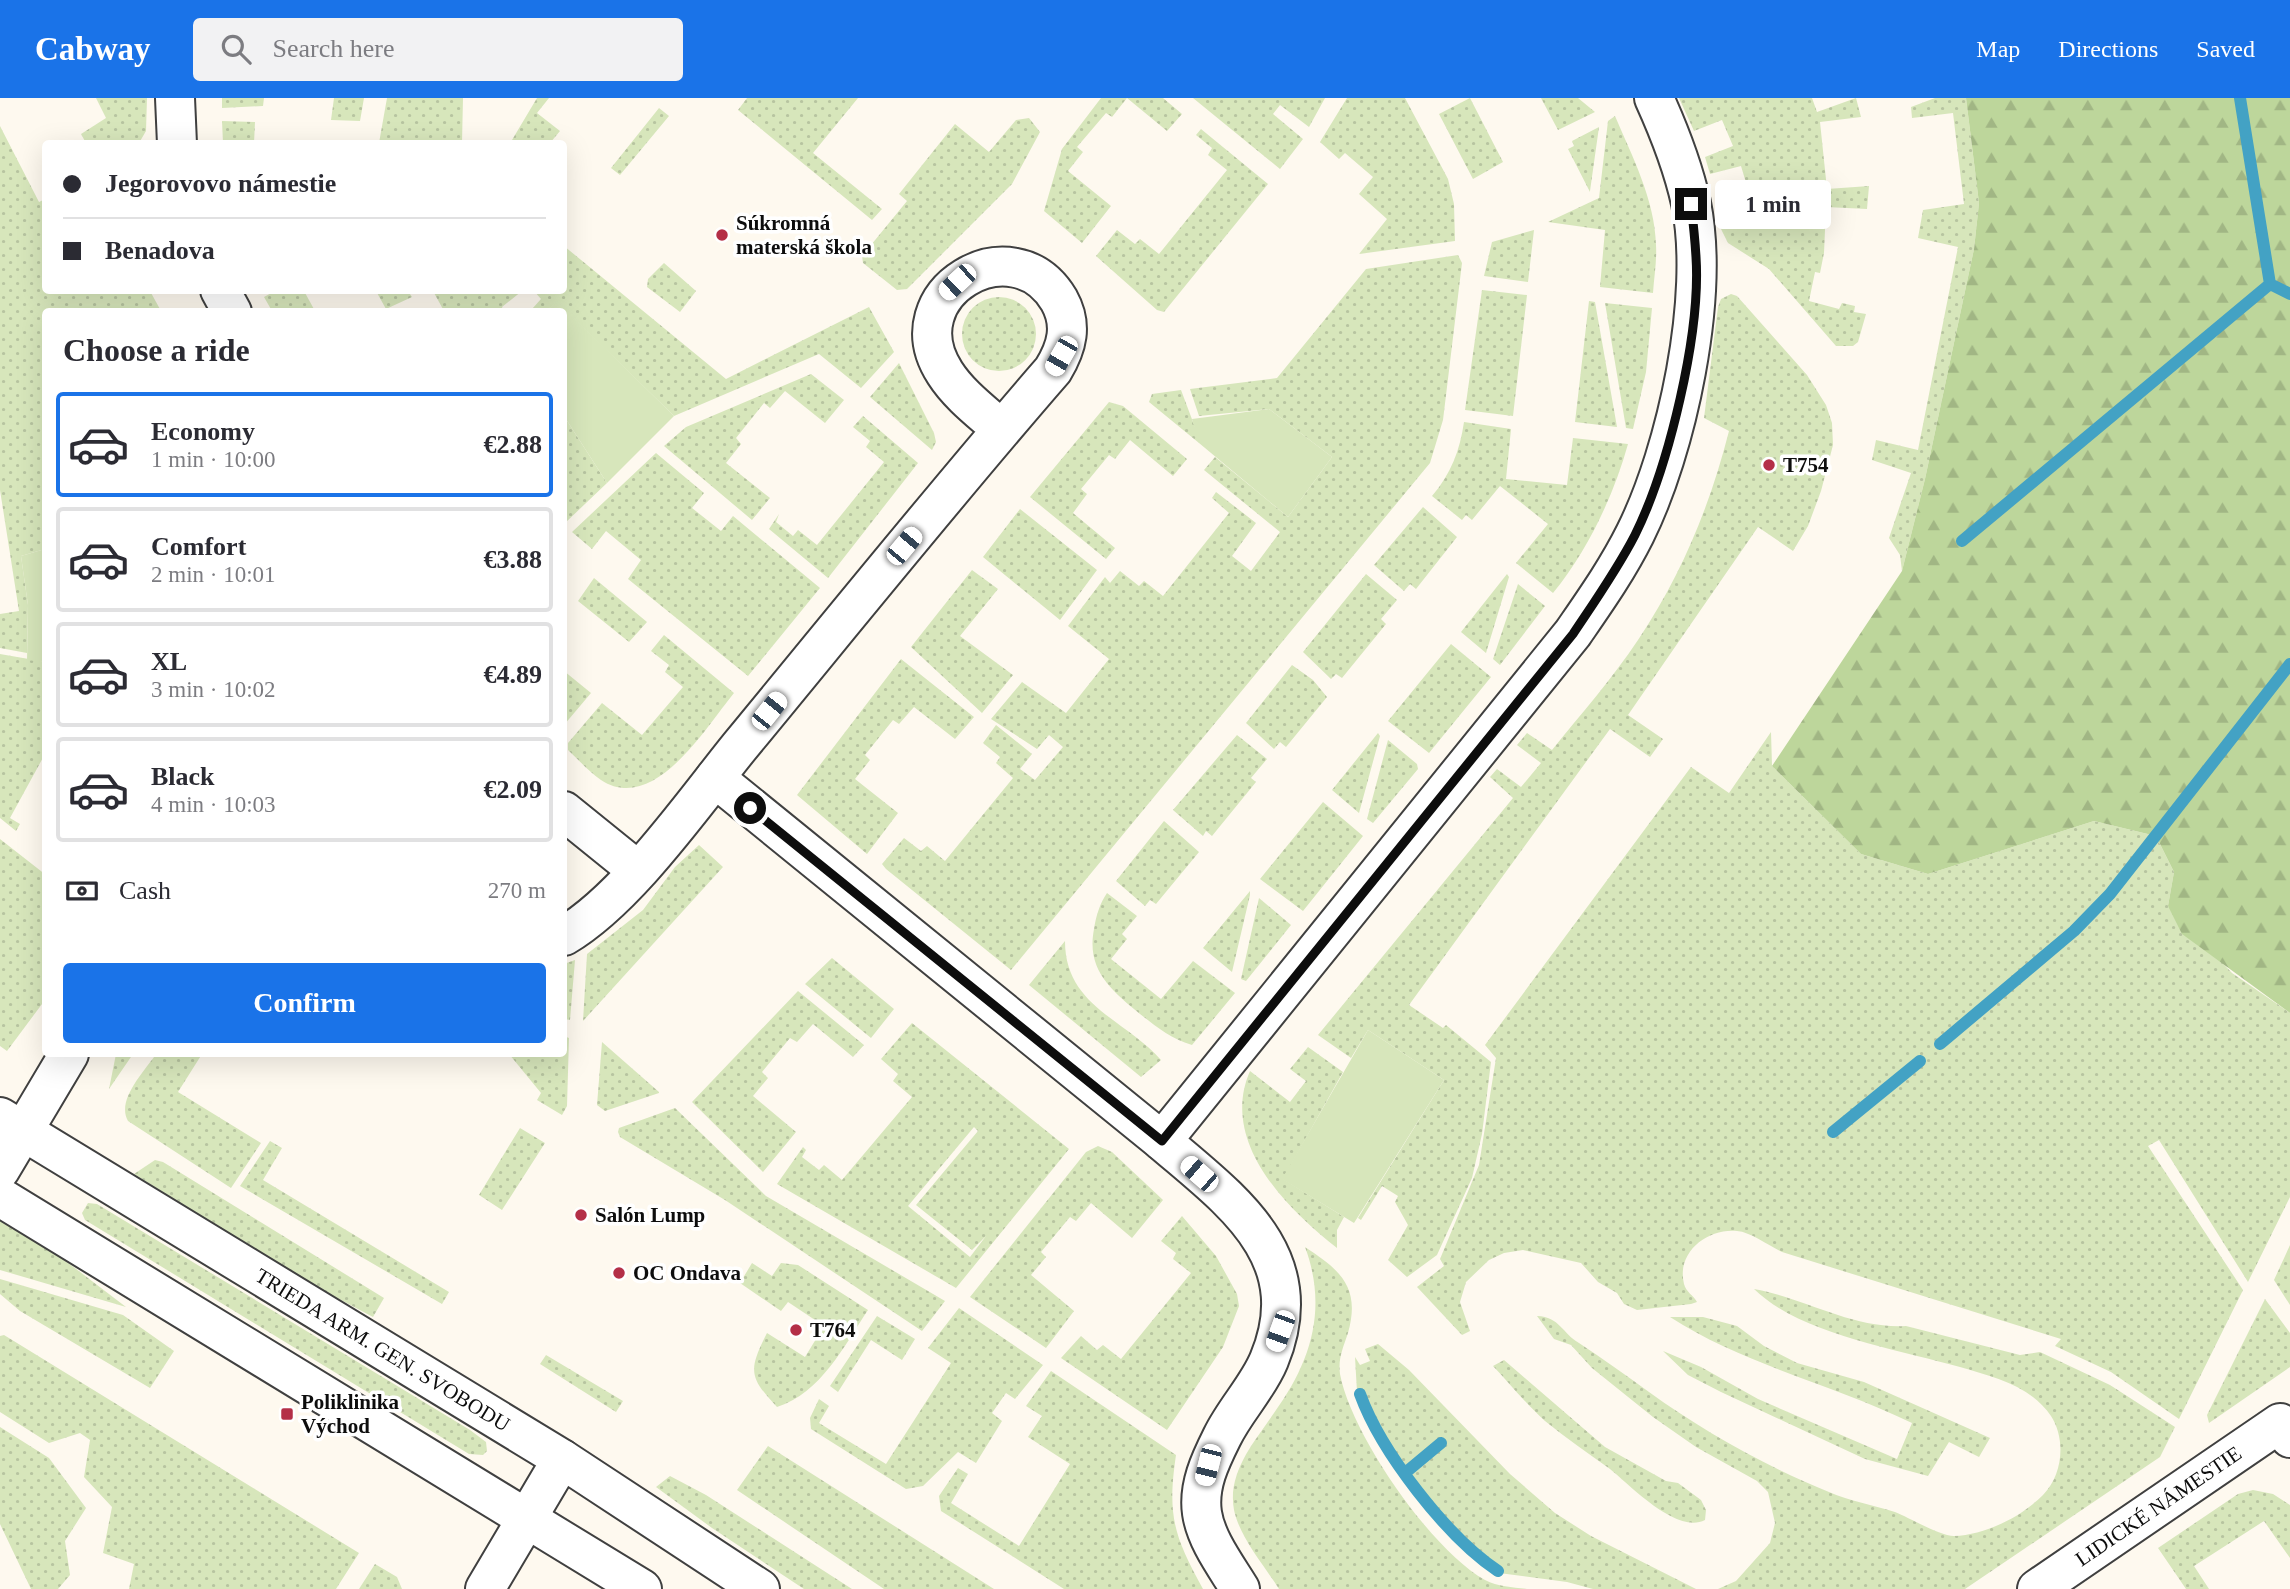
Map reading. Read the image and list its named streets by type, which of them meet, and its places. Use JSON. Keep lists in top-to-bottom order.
{
  "streets": {
    "street": ["TRIEDA ARM. GEN. SVOBODU", "LIDICKÉ NÁMESTIE"]
  },
  "places": {
    "other": [
      "Súkromná materská škola",
      "T754",
      "Salón Lump",
      "OC Ondava",
      "T764"
    ],
    "transit": ["Poliklinika Východ"]
  },
  "page": {
    "header": "Cabway",
    "search": "Search here",
    "nav": ["Map", "Directions", "Saved"],
    "banner": ["Jegorovovo námestie", "Benadova"],
    "bubble": "1 min",
    "heading": "Choose a ride",
    "list": [
      {
        "name": "Economy",
        "note": "1 min · 10:00",
        "value": "€2.88"
      },
      {
        "name": "Comfort",
        "note": "2 min · 10:01",
        "value": "€3.88"
      },
      {
        "name": "XL",
        "note": "3 min · 10:02",
        "value": "€4.89"
      },
      {
        "name": "Black",
        "note": "4 min · 10:03",
        "value": "€2.09"
      }
    ],
    "pay": ["Cash", "270 m"],
    "buttons": "Confirm"
  }
}
